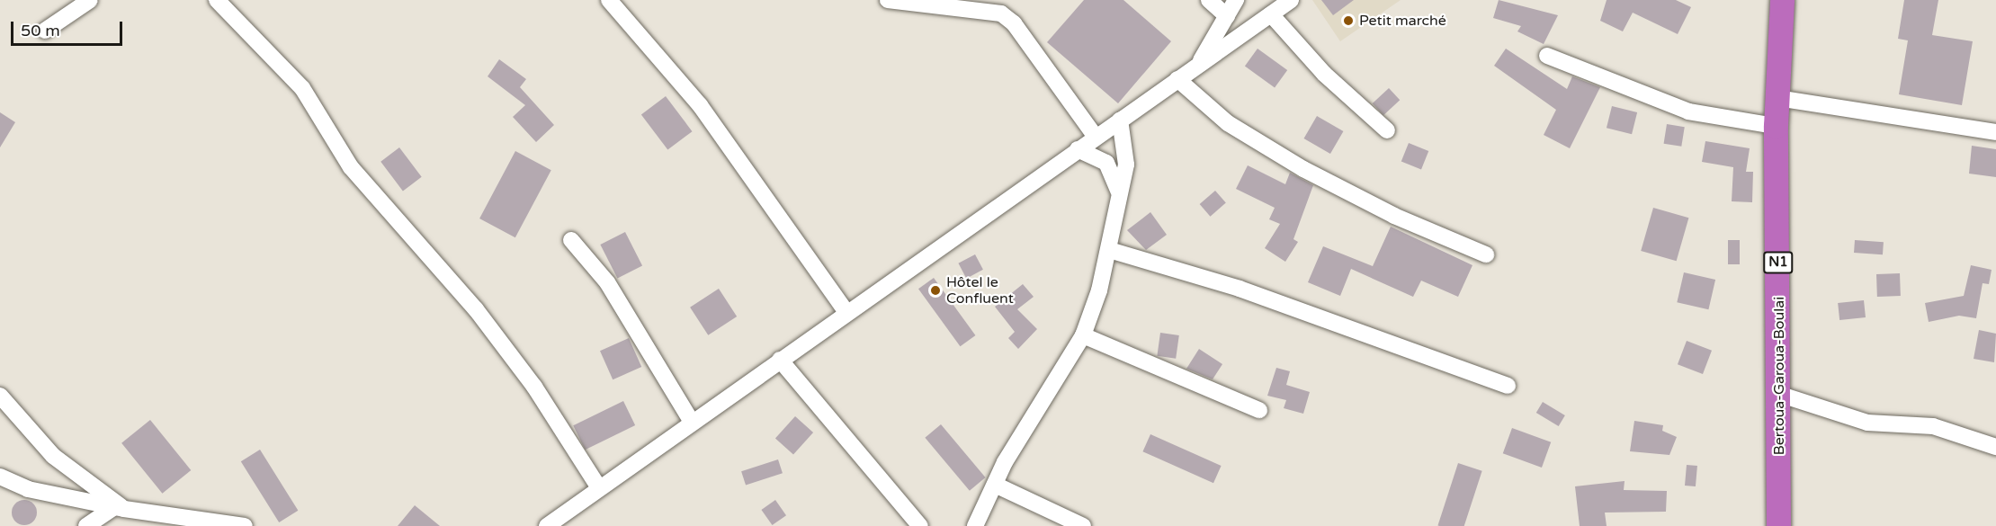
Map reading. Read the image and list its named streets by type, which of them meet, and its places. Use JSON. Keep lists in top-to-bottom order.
{
  "streets": {
    "highway": ["N1", "Bertoua-Garoua-Boulai"]
  },
  "places": ["Petit marché", "Hôtel le Confluent"],
  "scale_bar": "50 m"
}
